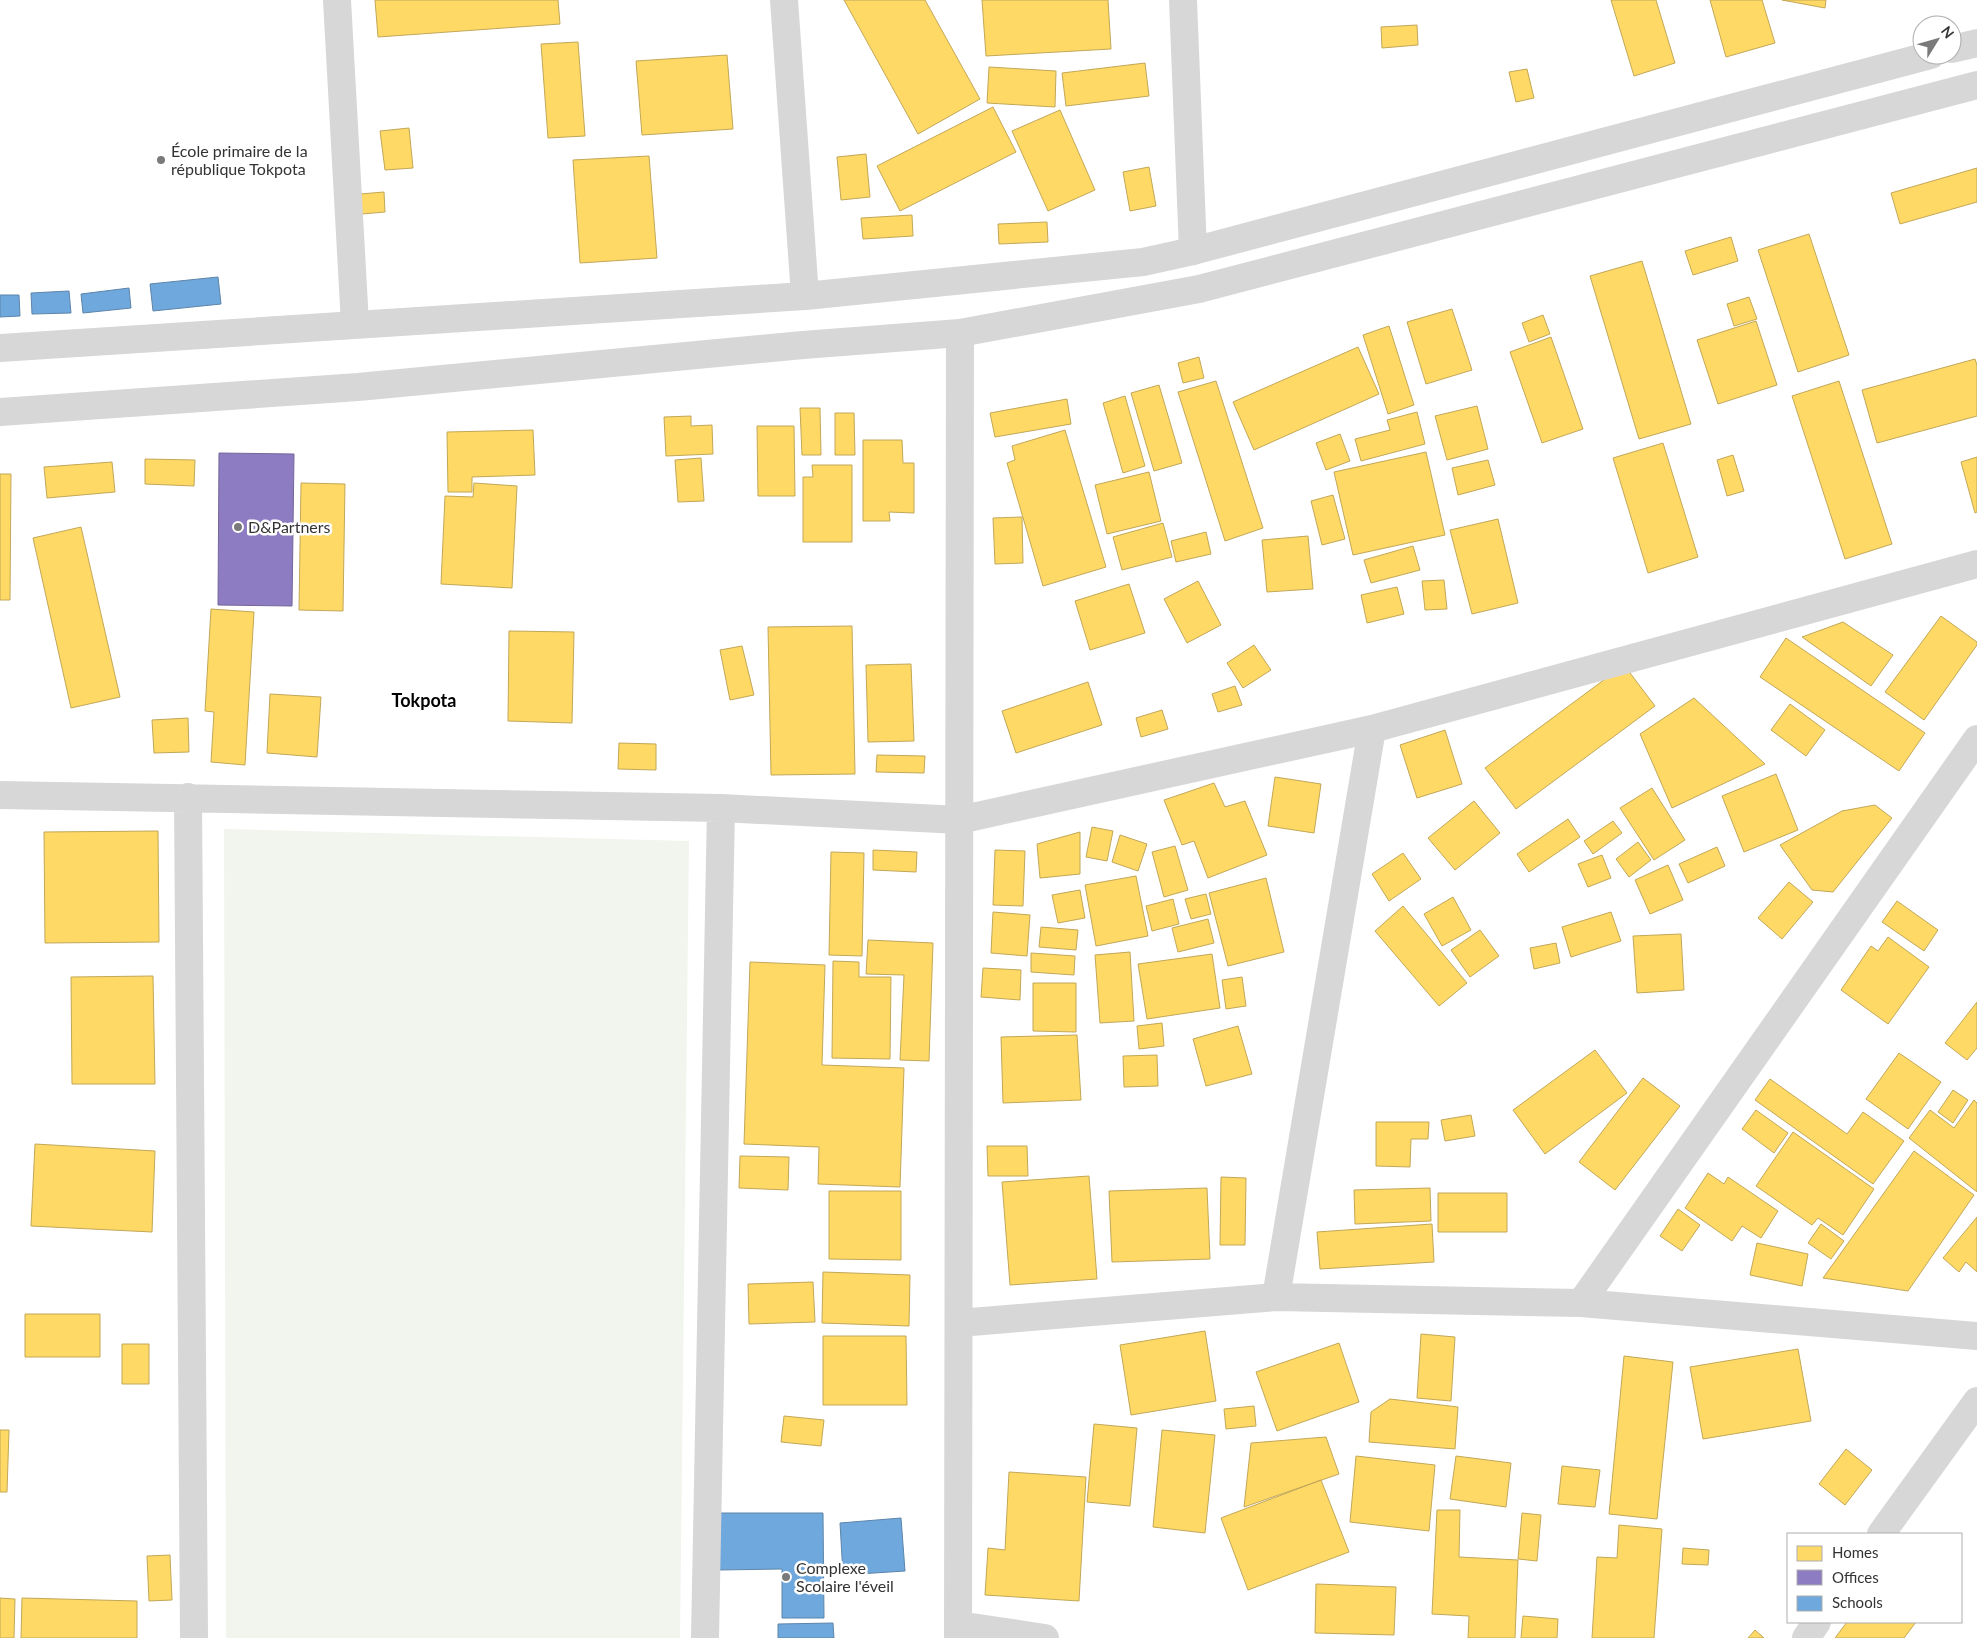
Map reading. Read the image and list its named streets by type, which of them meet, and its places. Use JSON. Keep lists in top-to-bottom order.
{
  "districts": ["Tokpota"],
  "places": ["École primaire de la république Tokpota", "D&Partners", "Complexe Scolaire l'éveil"],
  "legend": ["Homes", "Offices", "Schools"],
  "north": "top right"
}
